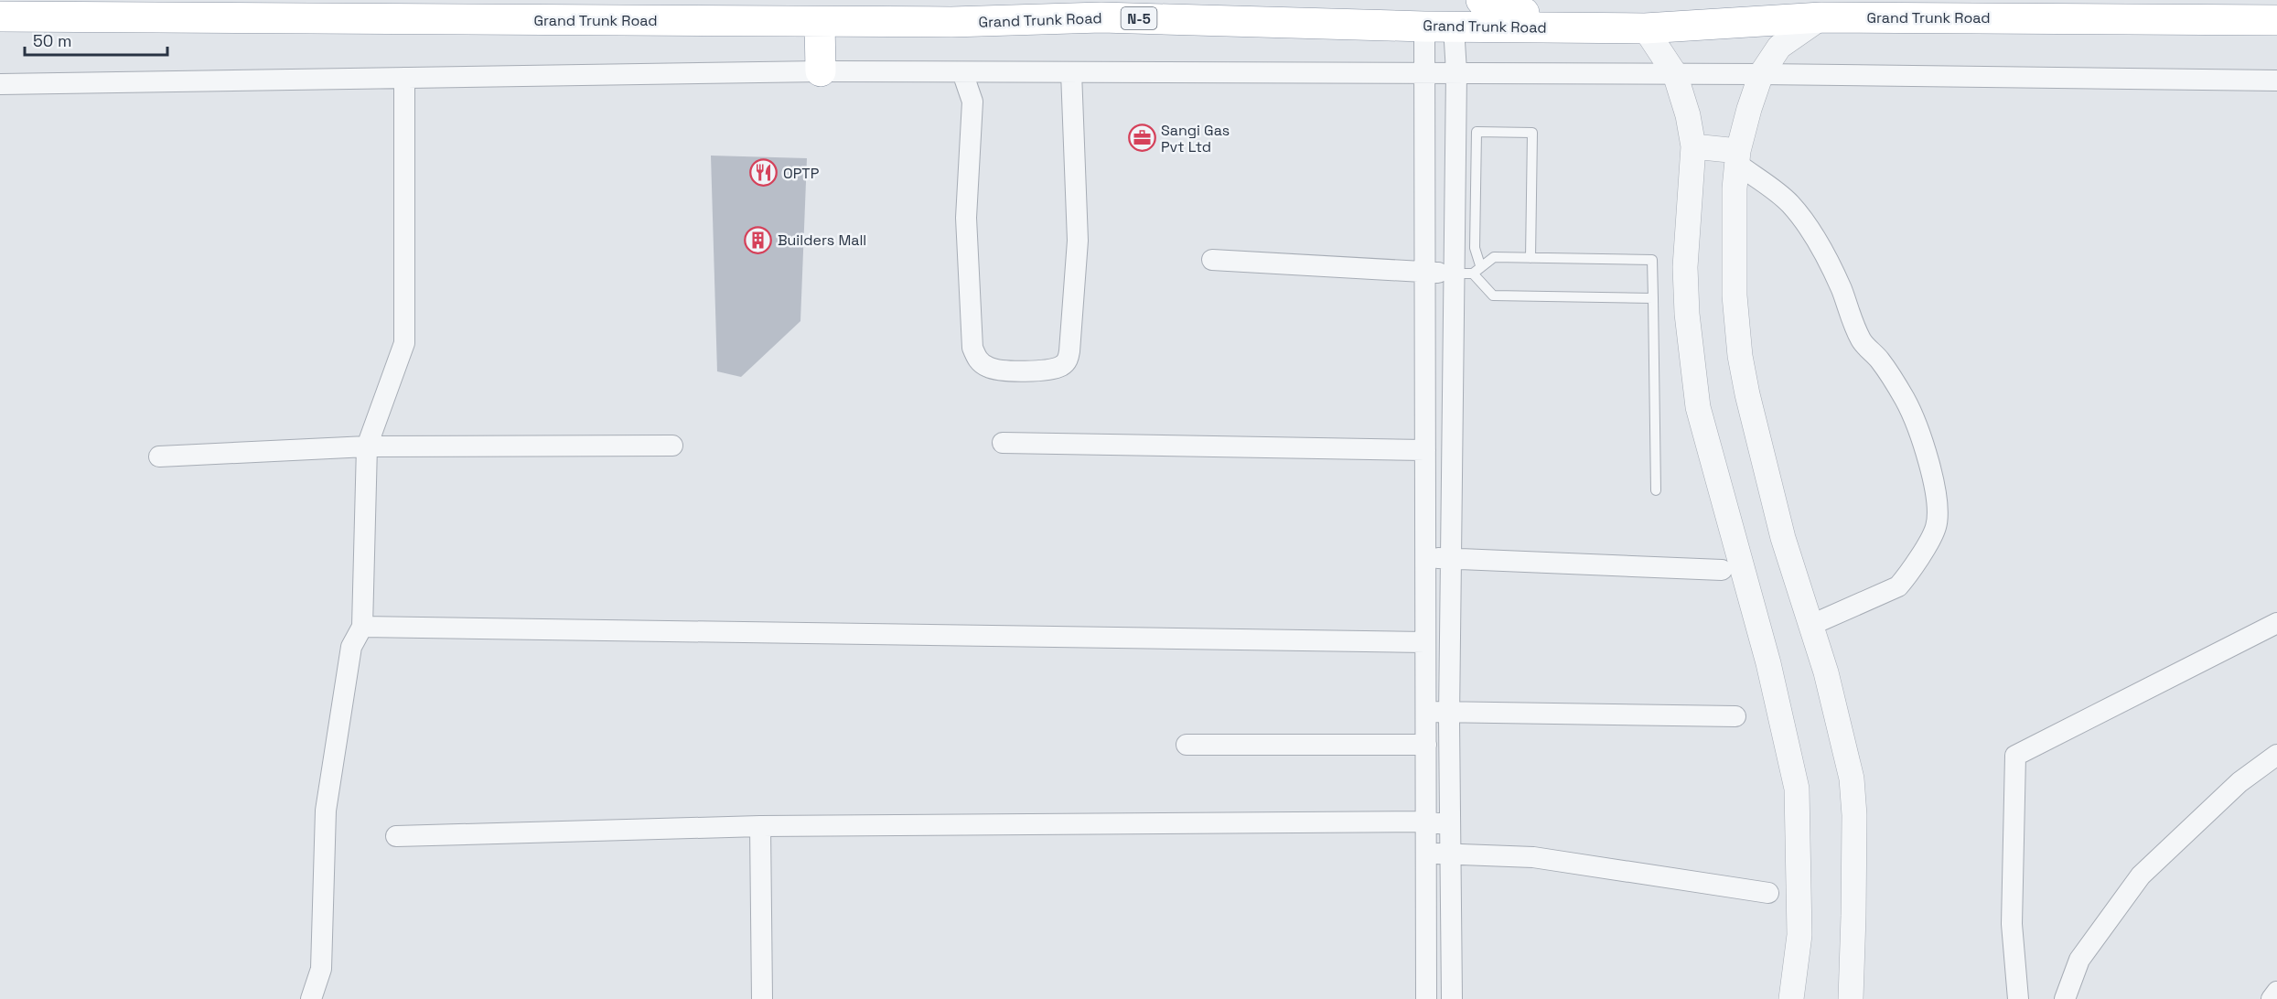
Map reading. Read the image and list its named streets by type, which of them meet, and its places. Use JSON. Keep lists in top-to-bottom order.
{
  "streets": {
    "highway": ["Grand Trunk Road", "N-5"]
  },
  "places": {
    "office": ["Sangi Gas Pvt Ltd"],
    "restaurant": ["OPTP"],
    "building": ["Builders Mall"]
  },
  "scale_bar": "50 m"
}
